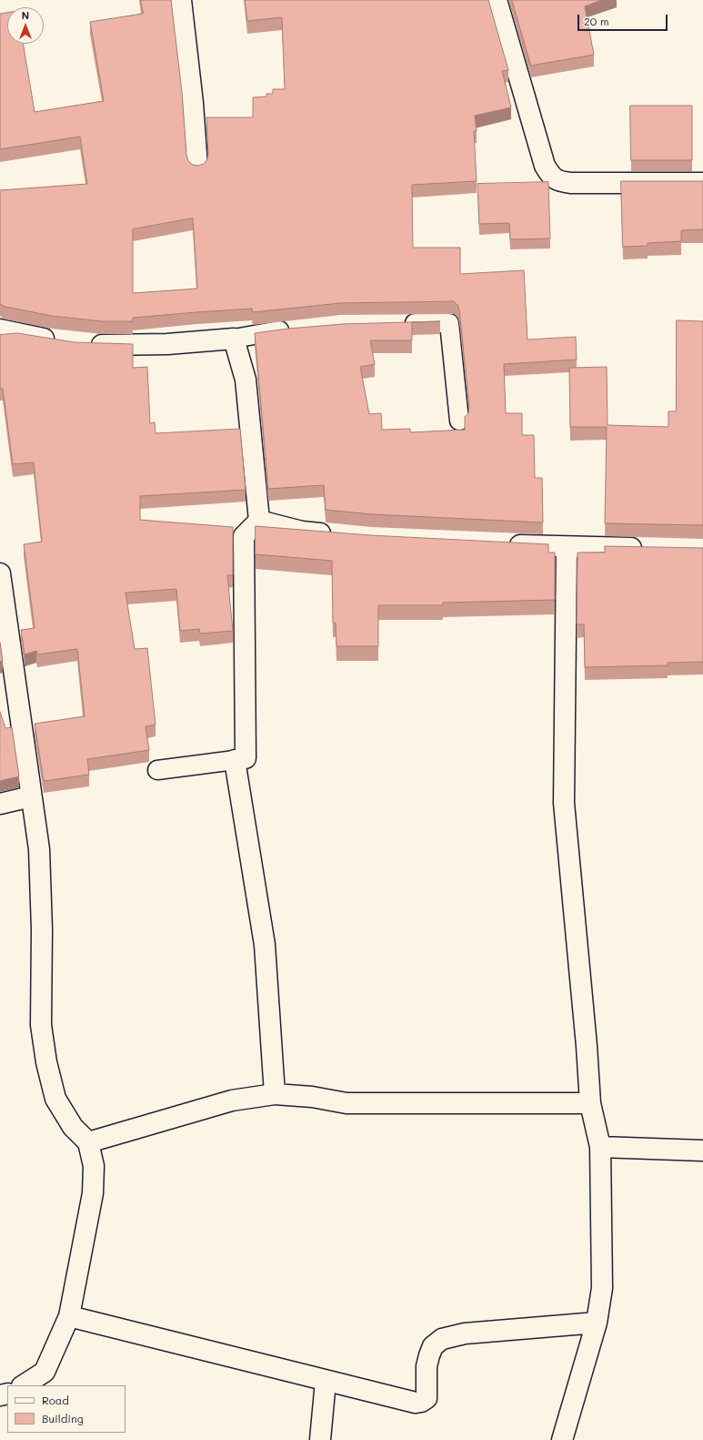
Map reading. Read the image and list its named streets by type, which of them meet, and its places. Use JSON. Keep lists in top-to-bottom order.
{
  "legend": ["Road", "Building"],
  "scale_bar": "20 m",
  "north": "top"
}
